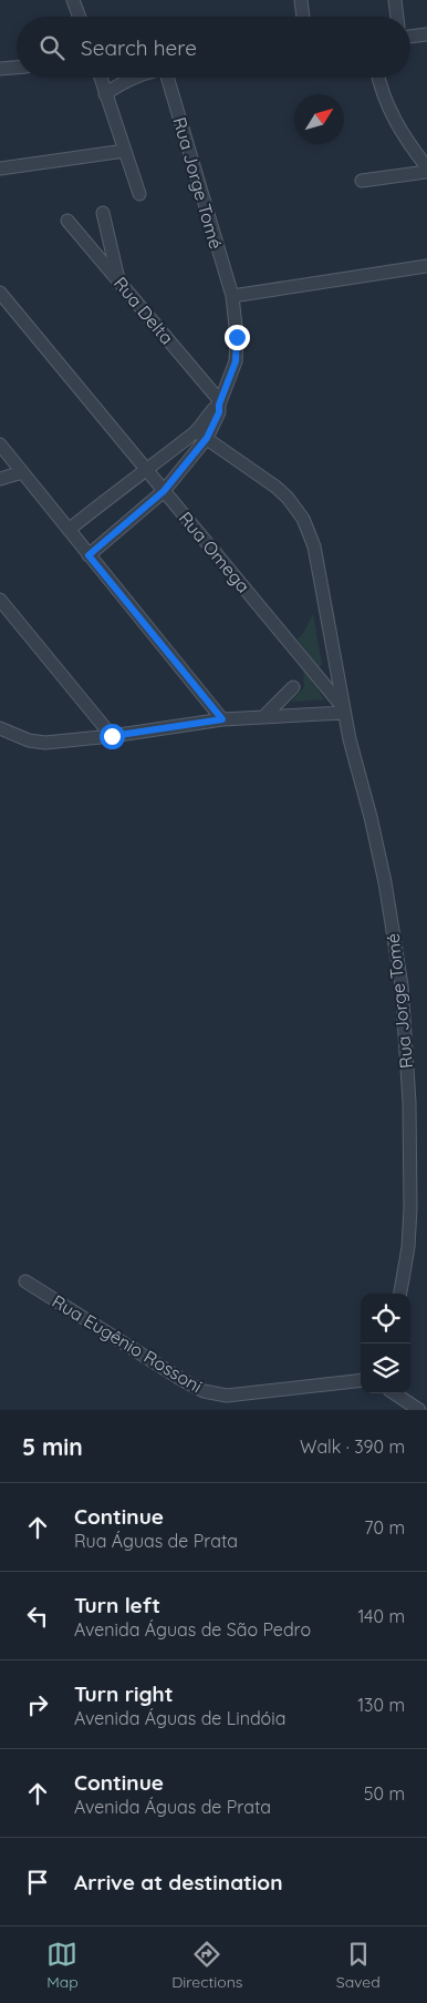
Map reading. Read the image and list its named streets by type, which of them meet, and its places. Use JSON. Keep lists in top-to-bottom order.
{
  "streets": {
    "street": [
      "Rua Jorge Tomé",
      "Rua Delta",
      "Rua Omega",
      "Rua Eugênio Rossoni"
    ]
  },
  "crossings": [
    ["Rua Jorge Tomé", "Rua Delta"],
    ["Rua Jorge Tomé", "Rua Omega"]
  ],
  "north": "top right",
  "page": {
    "search": "Search here",
    "heading": ["5 min", "Walk · 390 m"],
    "list": [
      ["Continue", "Rua Águas de Prata", "70 m"],
      ["Turn left", "Avenida Águas de São Pedro", "140 m"],
      ["Turn right", "Avenida Águas de Lindóia", "130 m"],
      ["Continue", "Avenida Águas de Prata", "50 m"],
      "Arrive at destination"
    ],
    "nav": ["Map", "Directions", "Saved"]
  }
}
